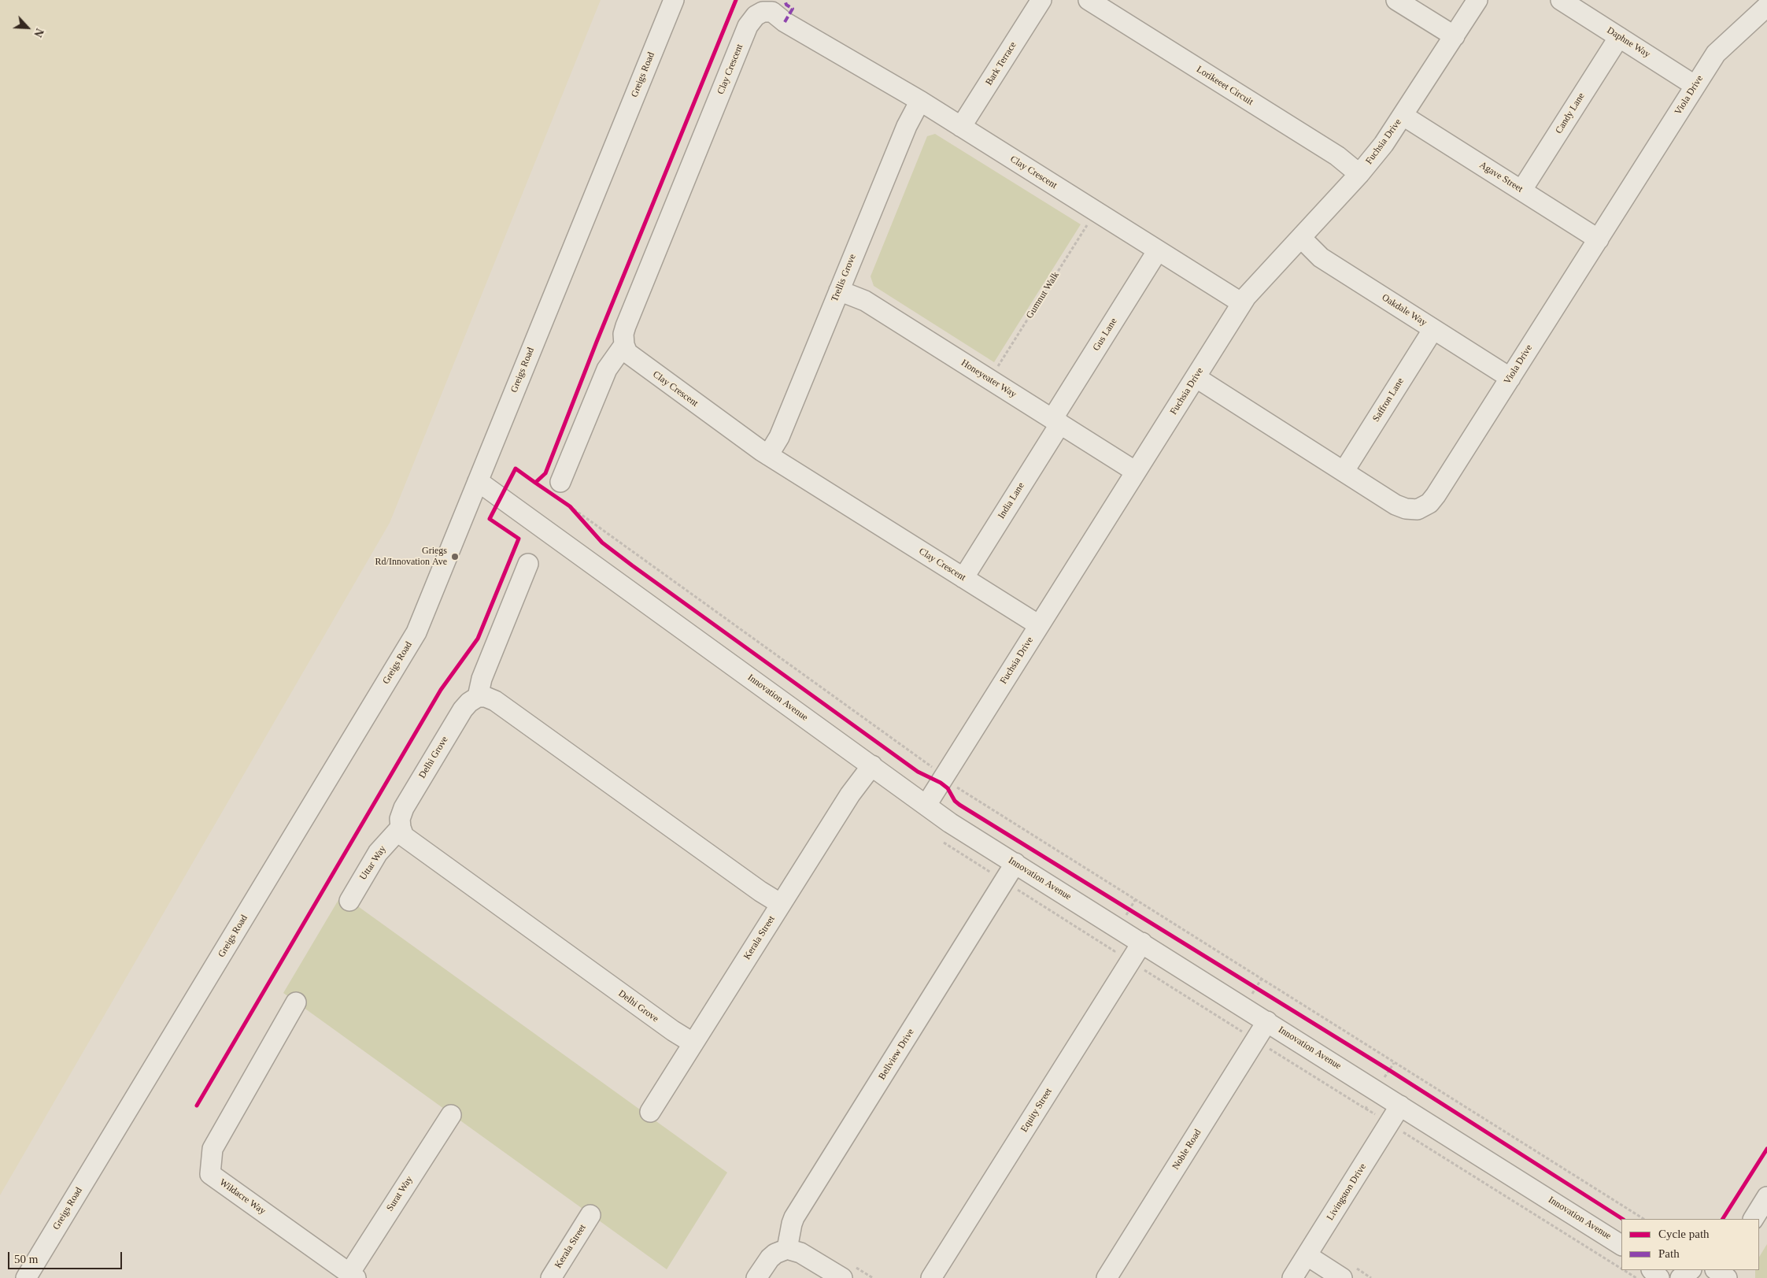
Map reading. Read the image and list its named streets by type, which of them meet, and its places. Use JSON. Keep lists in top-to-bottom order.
{
  "streets": {
    "street": [
      "Daphne Way",
      "Bark Terrace",
      "Clay Crescent",
      "Greigs Road",
      "Lorikeeet Circuit",
      "Viola Drive",
      "Candy Lane",
      "Fuchsia Drive",
      "Agave Street",
      "Trellis Grove",
      "Oakdale Way",
      "Gus Lane",
      "Honeyeater Way",
      "Saffron Lane",
      "India Lane",
      "Innovation Avenue",
      "Delhi Grove",
      "Uttar Way",
      "Kerala Street",
      "Bellview Drive",
      "Equity Street",
      "Noble Road",
      "Livingston Drive",
      "Surat Way",
      "Wildacre Way"
    ],
    "path": ["Gumnut Walk"]
  },
  "crossings": [
    ["Daphne Way", "Viola Drive"],
    ["Daphne Way", "Candy Lane"],
    ["Bark Terrace", "Clay Crescent"],
    ["Clay Crescent", "Fuchsia Drive"],
    ["Clay Crescent", "Trellis Grove"],
    ["Clay Crescent", "Gumnut Walk"],
    ["Clay Crescent", "Gus Lane"],
    ["Clay Crescent", "India Lane"],
    ["Greigs Road", "Innovation Avenue"],
    ["Lorikeeet Circuit", "Fuchsia Drive"],
    ["Viola Drive", "Fuchsia Drive"],
    ["Viola Drive", "Agave Street"],
    ["Viola Drive", "Oakdale Way"],
    ["Viola Drive", "Saffron Lane"],
    ["Candy Lane", "Agave Street"],
    ["Fuchsia Drive", "Agave Street"],
    ["Fuchsia Drive", "Oakdale Way"],
    ["Fuchsia Drive", "Honeyeater Way"],
    ["Fuchsia Drive", "Innovation Avenue"],
    ["Trellis Grove", "Honeyeater Way"],
    ["Gumnut Walk", "Honeyeater Way"],
    ["Oakdale Way", "Saffron Lane"],
    ["Gus Lane", "Honeyeater Way"],
    ["Gus Lane", "India Lane"],
    ["Honeyeater Way", "India Lane"],
    ["Innovation Avenue", "Kerala Street"],
    ["Innovation Avenue", "Bellview Drive"],
    ["Innovation Avenue", "Equity Street"],
    ["Innovation Avenue", "Noble Road"],
    ["Innovation Avenue", "Livingston Drive"],
    ["Delhi Grove", "Uttar Way"],
    ["Delhi Grove", "Kerala Street"],
    ["Surat Way", "Wildacre Way"]
  ],
  "places": ["Griegs Rd/Innovation Ave"],
  "legend": ["Cycle path", "Path"],
  "scale_bar": "50 m",
  "north": "bottom right"
}
